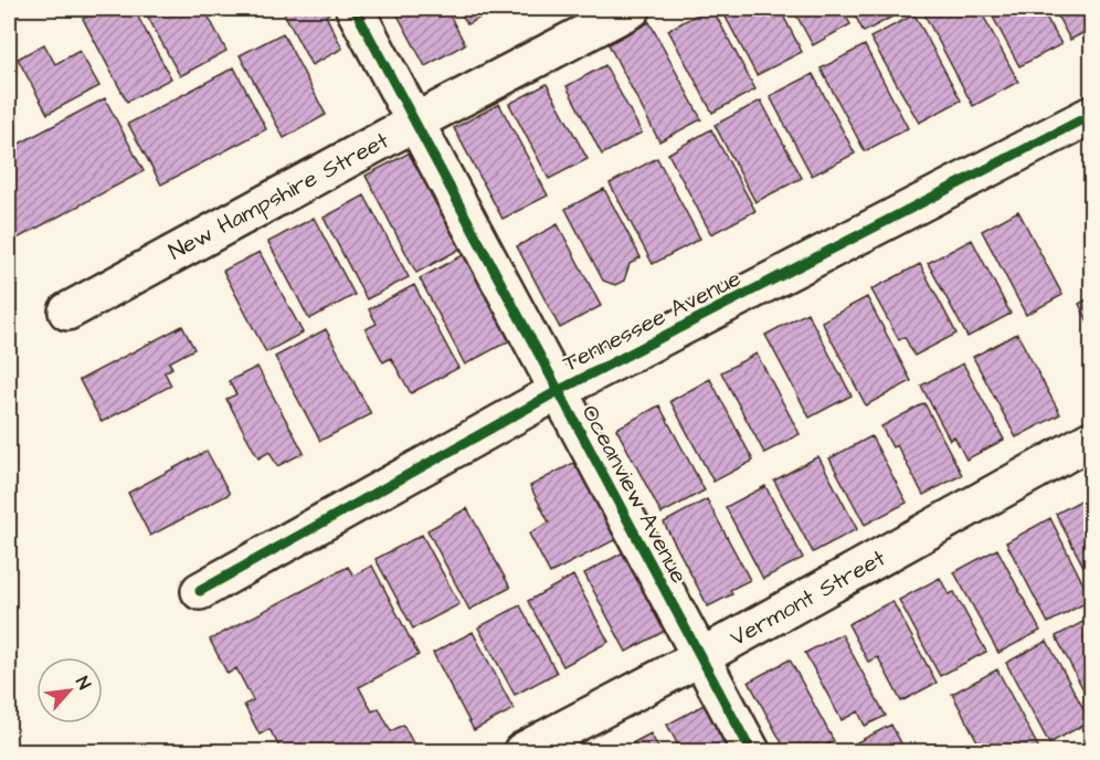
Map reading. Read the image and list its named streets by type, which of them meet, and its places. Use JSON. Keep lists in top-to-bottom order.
{
  "streets": {
    "street": [
      "New Hampshire Street",
      "Tennessee Avenue",
      "Oceanview Avenue",
      "Vermont Street"
    ]
  },
  "crossings": [
    ["New Hampshire Street", "Oceanview Avenue"],
    ["Tennessee Avenue", "Oceanview Avenue"],
    ["Oceanview Avenue", "Vermont Street"]
  ],
  "north": "top right"
}
